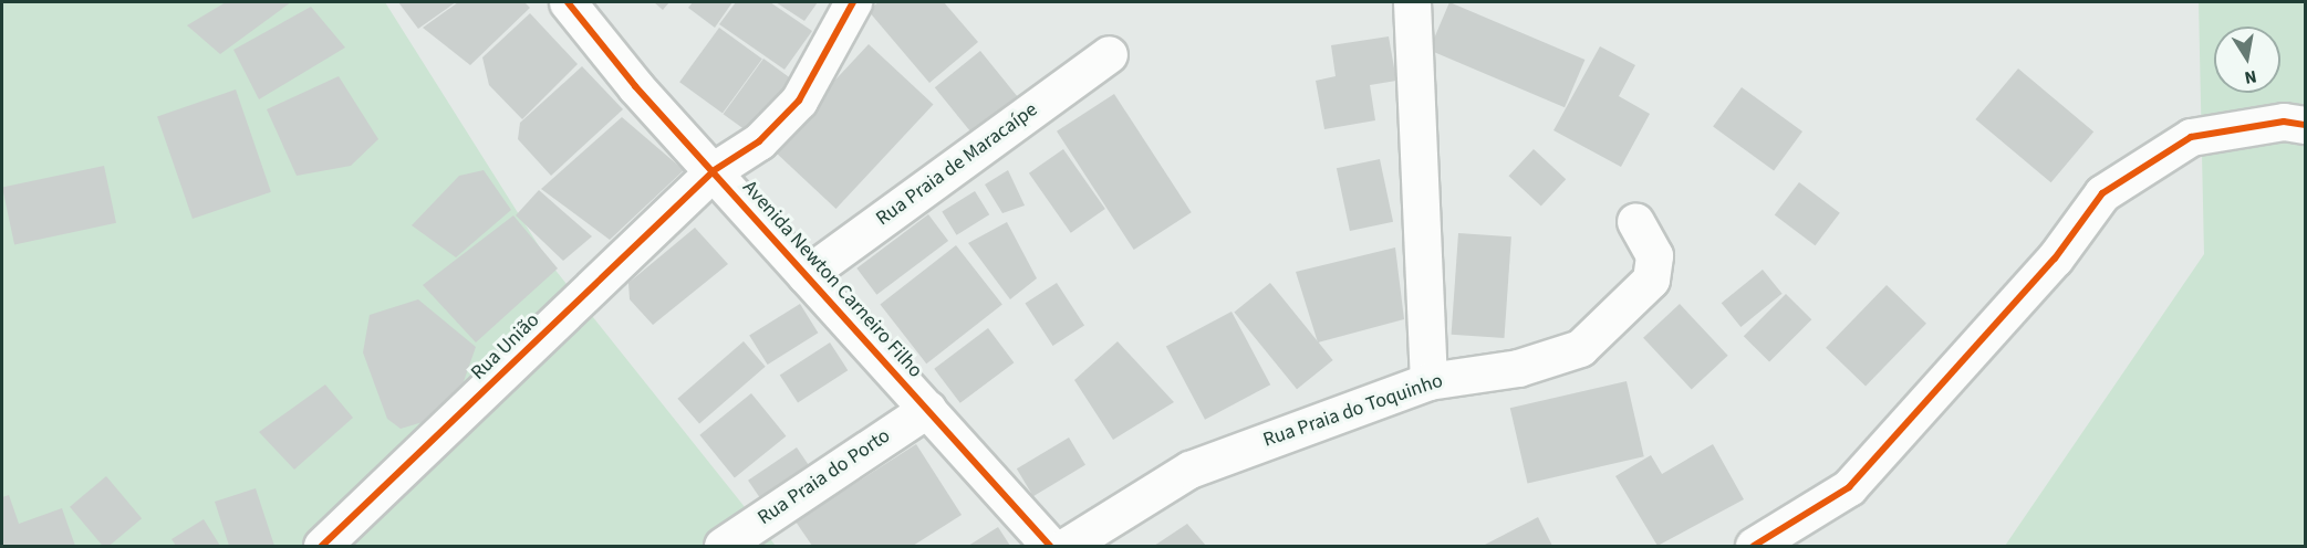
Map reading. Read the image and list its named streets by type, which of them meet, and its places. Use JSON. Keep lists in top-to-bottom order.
{
  "streets": {
    "street": [
      "Rua Praia de Maracaípe",
      "Avenida Newton Carneiro Filho",
      "Rua União",
      "Rua Praia do Toquinho",
      "Rua Praia do Porto"
    ]
  },
  "crossings": [
    ["Rua Praia de Maracaípe", "Avenida Newton Carneiro Filho"],
    ["Avenida Newton Carneiro Filho", "Rua União"],
    ["Avenida Newton Carneiro Filho", "Rua Praia do Porto"]
  ],
  "north": "bottom"
}
